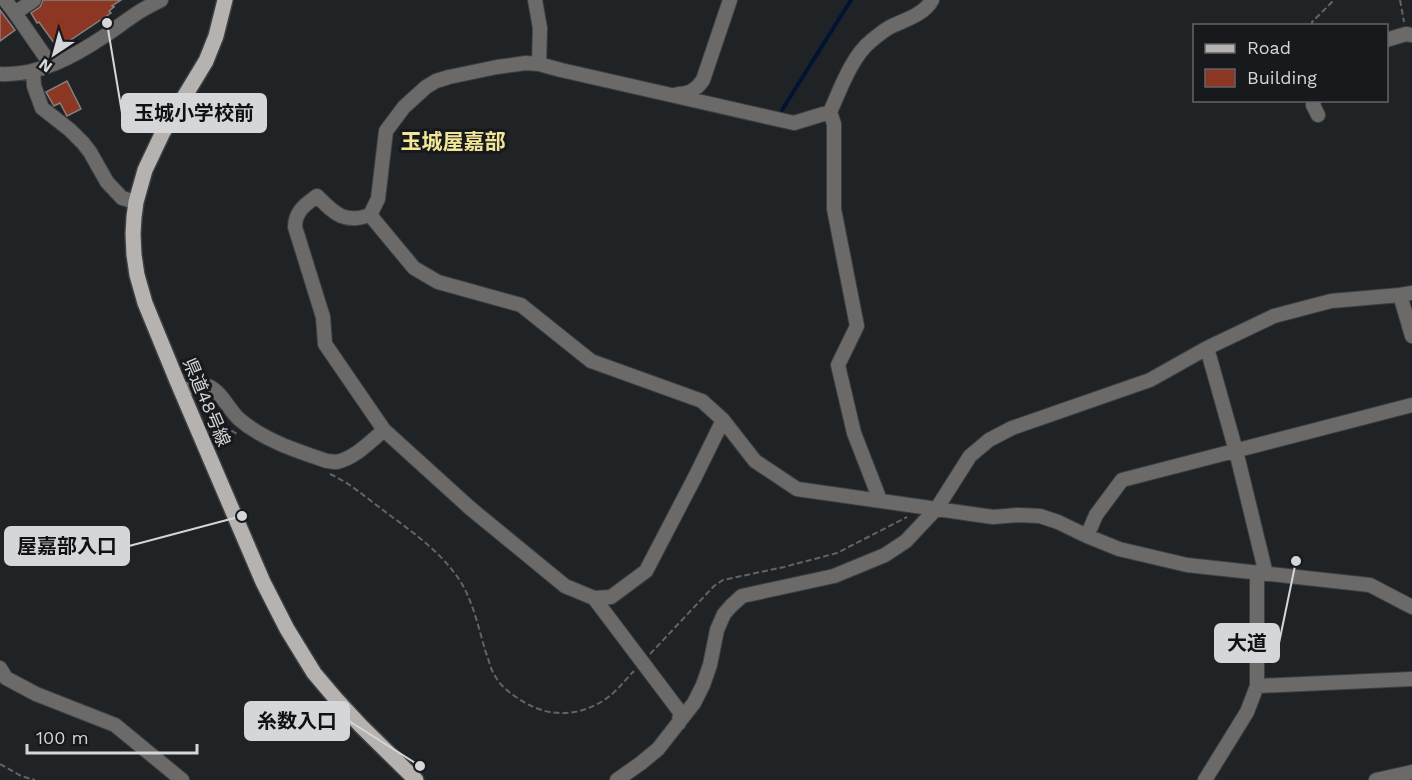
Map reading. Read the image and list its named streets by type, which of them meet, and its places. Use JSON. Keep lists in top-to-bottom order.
{
  "streets": {
    "main road": ["県道48号線"]
  },
  "districts": ["玉城屋嘉部"],
  "places": [
    "玉城小学校前",
    "屋嘉部入口",
    "大道",
    "糸数入口"
  ],
  "legend": ["Road", "Building"],
  "scale_bar": "100 m",
  "north": "bottom left"
}
